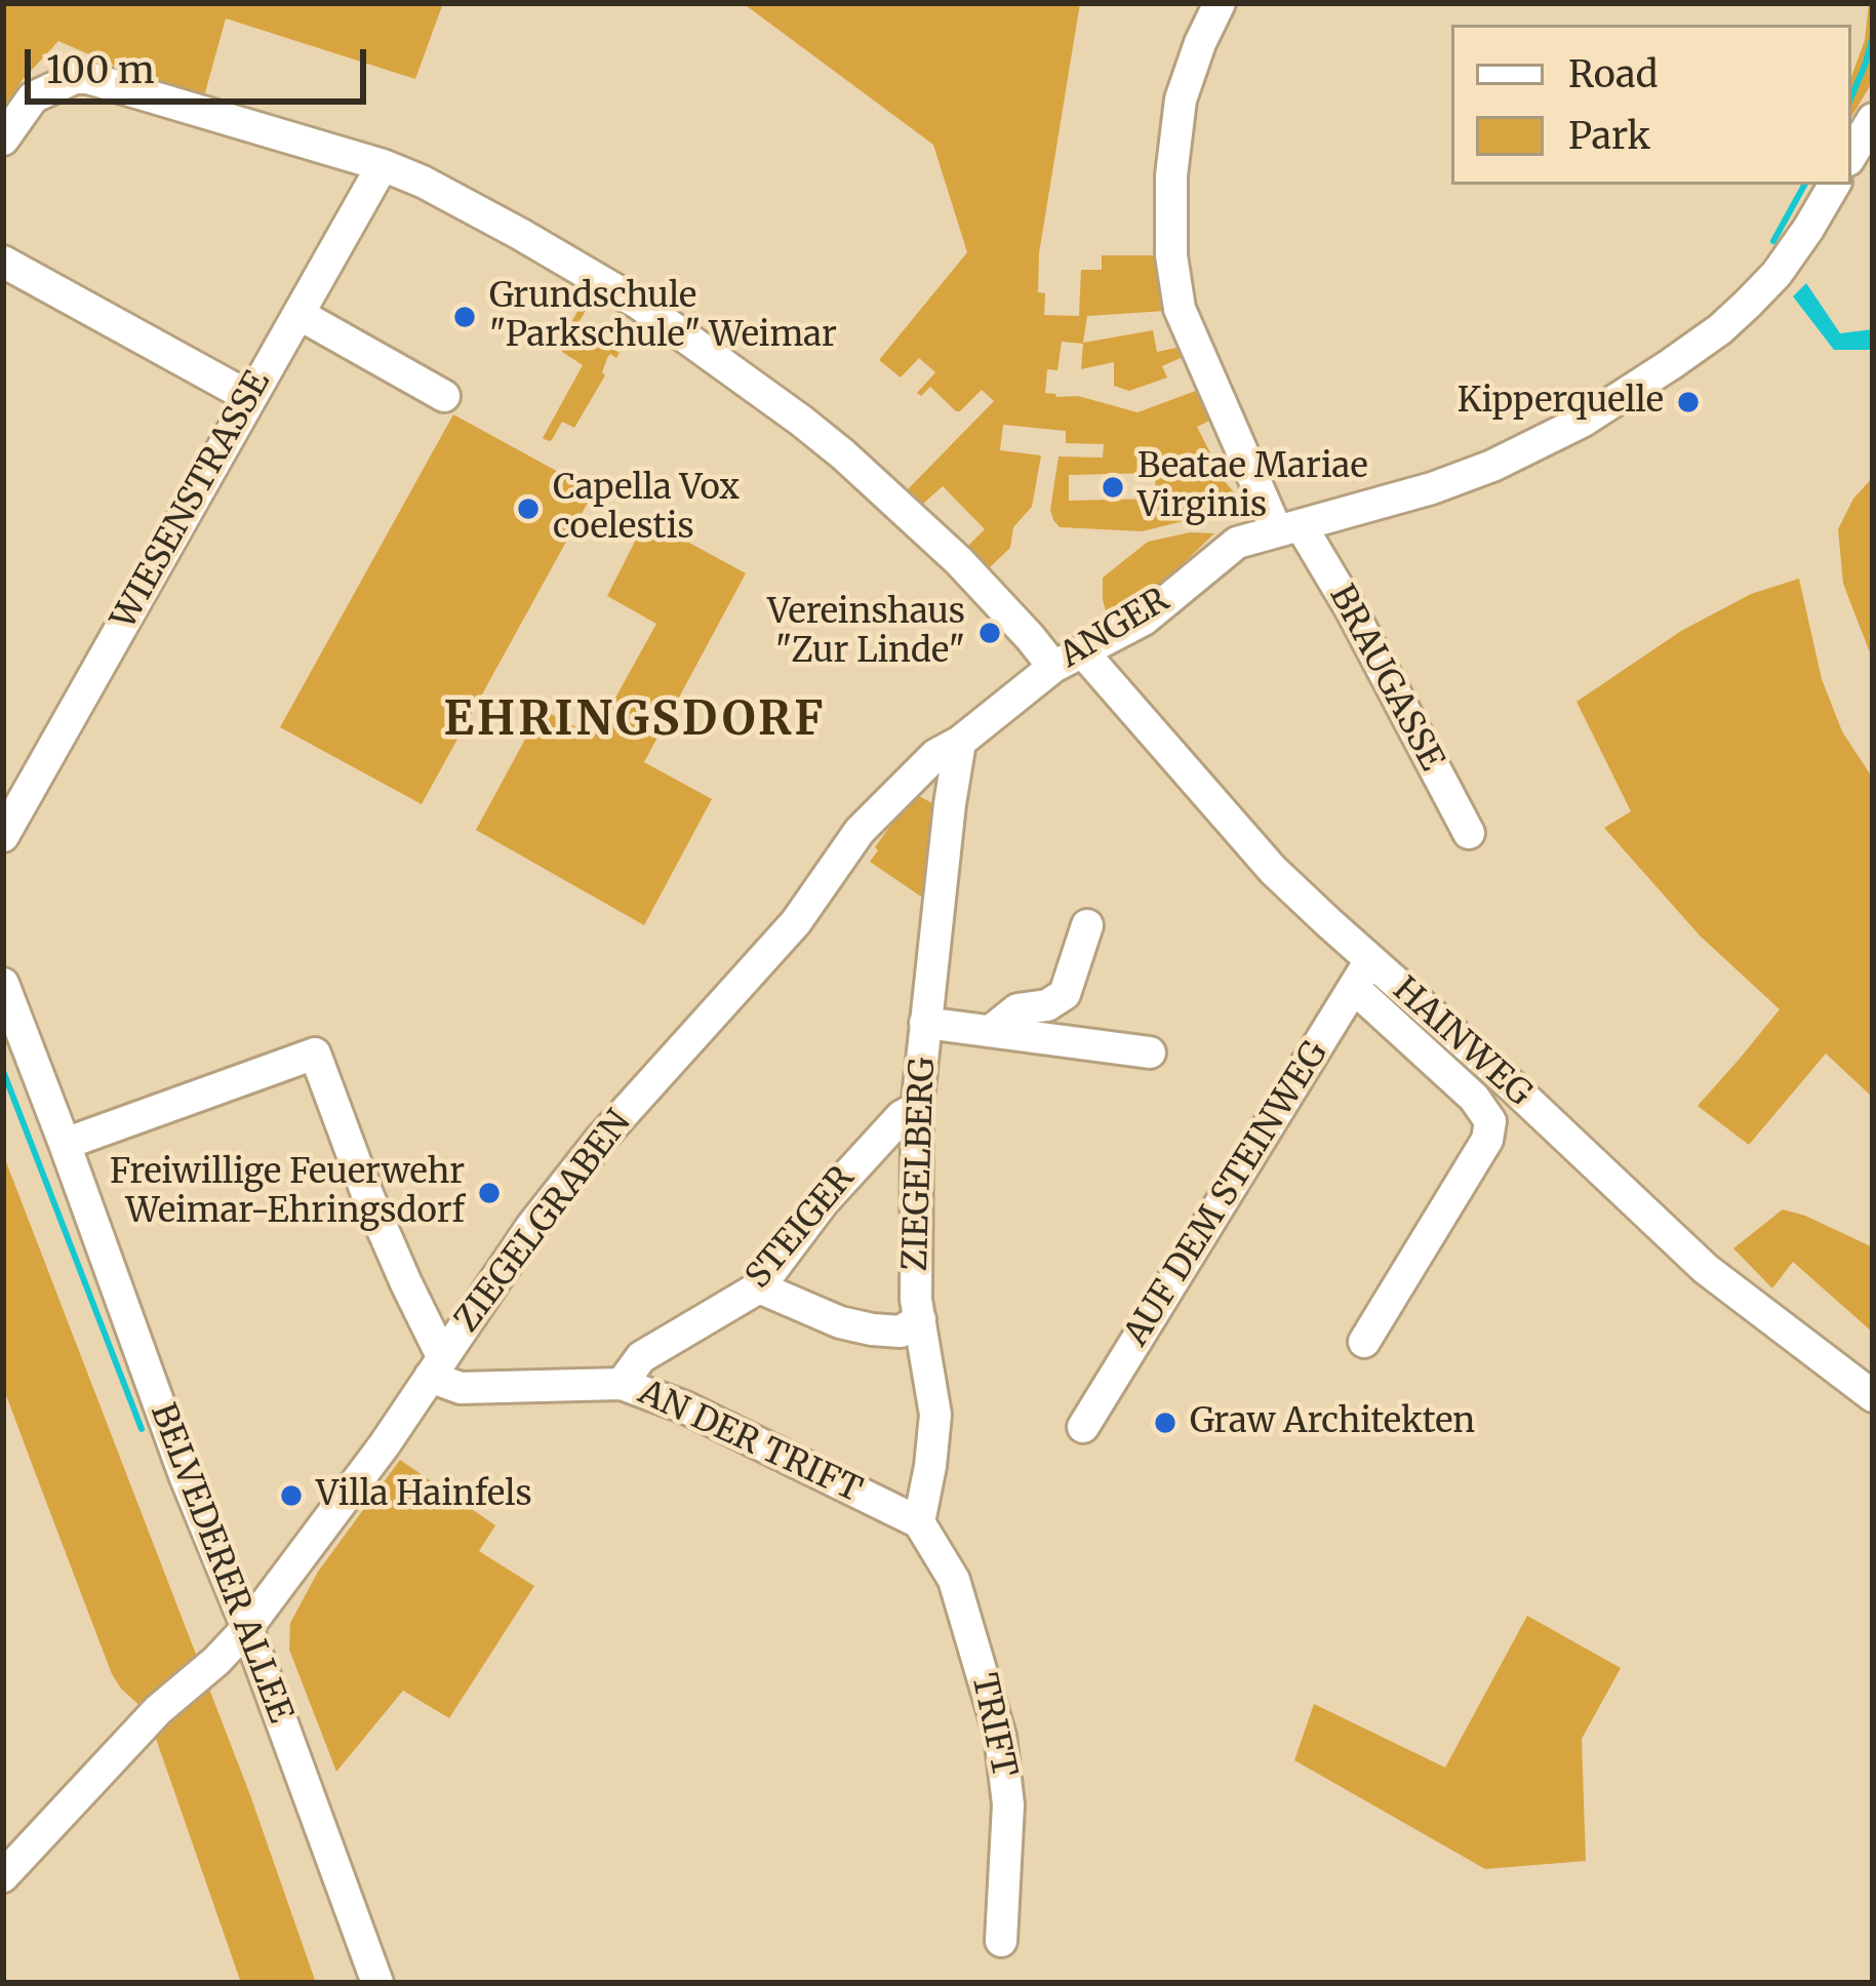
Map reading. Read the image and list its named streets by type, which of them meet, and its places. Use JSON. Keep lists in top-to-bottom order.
{
  "streets": {
    "street": [
      "WIESENSTRASSE",
      "ANGER",
      "BRAUGASSE",
      "HAINWEG",
      "ZIEGELBERG",
      "AUF DEM STEINWEG",
      "ZIEGELGRABEN",
      "STEIGER",
      "AN DER TRIFT",
      "BELVEDERER ALLEE",
      "TRIFT"
    ]
  },
  "crossings": [
    ["ANGER", "BRAUGASSE"],
    ["ANGER", "HAINWEG"],
    ["ANGER", "ZIEGELBERG"],
    ["ANGER", "ZIEGELGRABEN"],
    ["HAINWEG", "AUF DEM STEINWEG"],
    ["ZIEGELBERG", "STEIGER"],
    ["ZIEGELBERG", "AN DER TRIFT"],
    ["ZIEGELBERG", "TRIFT"],
    ["ZIEGELGRABEN", "AN DER TRIFT"],
    ["ZIEGELGRABEN", "BELVEDERER ALLEE"],
    ["STEIGER", "AN DER TRIFT"],
    ["AN DER TRIFT", "TRIFT"]
  ],
  "districts": ["EHRINGSDORF"],
  "places": [
    "Grundschule \"Parkschule\" Weimar",
    "Kipperquelle",
    "Beatae Mariae Virginis",
    "Capella Vox coelestis",
    "Vereinshaus \"Zur Linde\"",
    "Freiwillige Feuerwehr Weimar-Ehringsdorf",
    "Graw Architekten",
    "Villa Hainfels"
  ],
  "legend": ["Road", "Park"],
  "scale_bar": "100 m"
}
